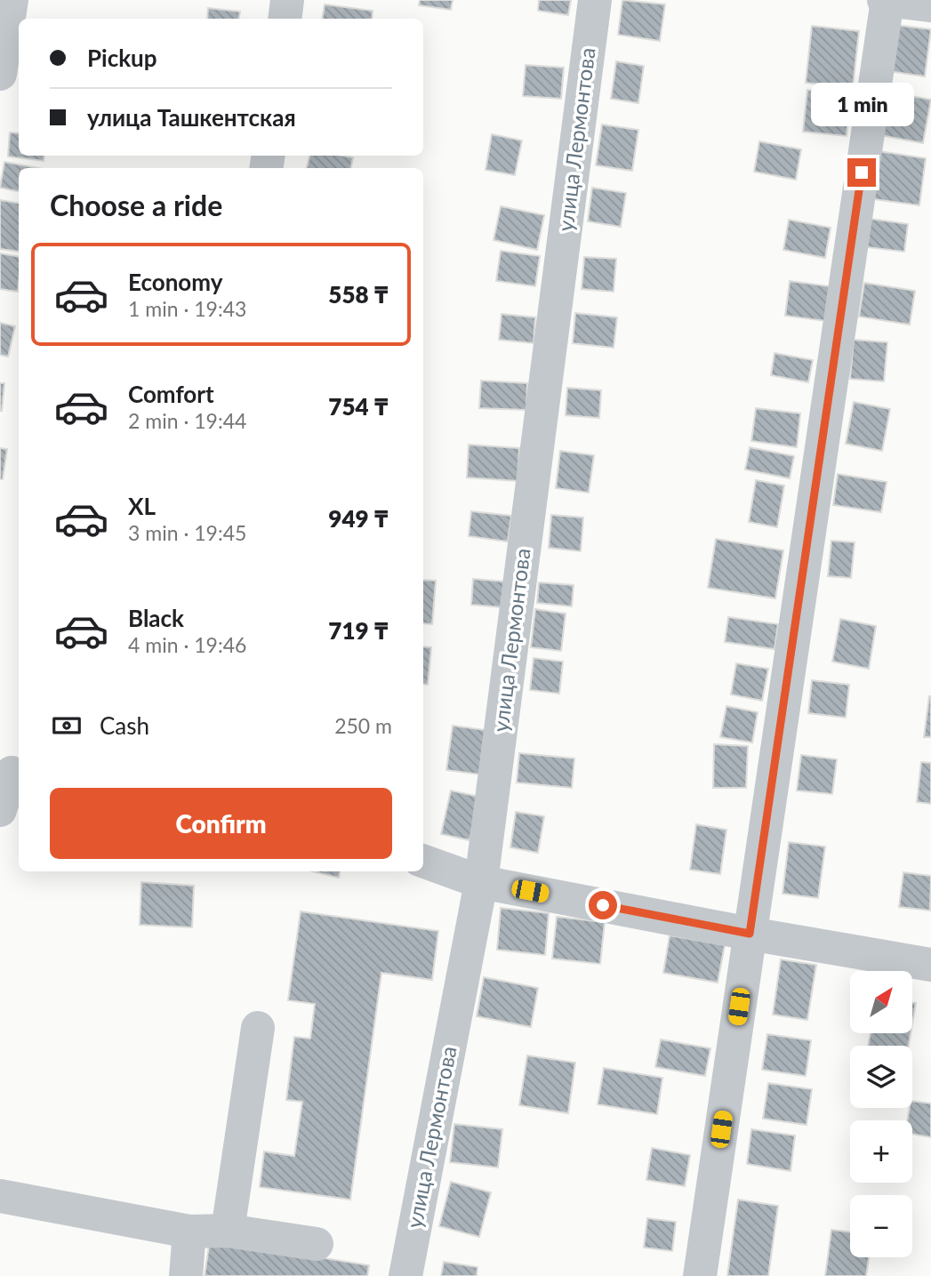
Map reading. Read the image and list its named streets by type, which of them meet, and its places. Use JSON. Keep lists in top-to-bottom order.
{
  "streets": {
    "street": ["улица Лермонтова"]
  },
  "north": "top right",
  "page": {
    "banner": ["Pickup", "улица Ташкентская"],
    "bubble": "1 min",
    "heading": "Choose a ride",
    "list": [
      {
        "name": "Economy",
        "note": "1 min · 19:43",
        "value": "558 ₸"
      },
      {
        "name": "Comfort",
        "note": "2 min · 19:44",
        "value": "754 ₸"
      },
      {
        "name": "XL",
        "note": "3 min · 19:45",
        "value": "949 ₸"
      },
      {
        "name": "Black",
        "note": "4 min · 19:46",
        "value": "719 ₸"
      }
    ],
    "pay": ["Cash", "250 m"],
    "buttons": "Confirm",
    "map_buttons": ["+", "−"]
  }
}
